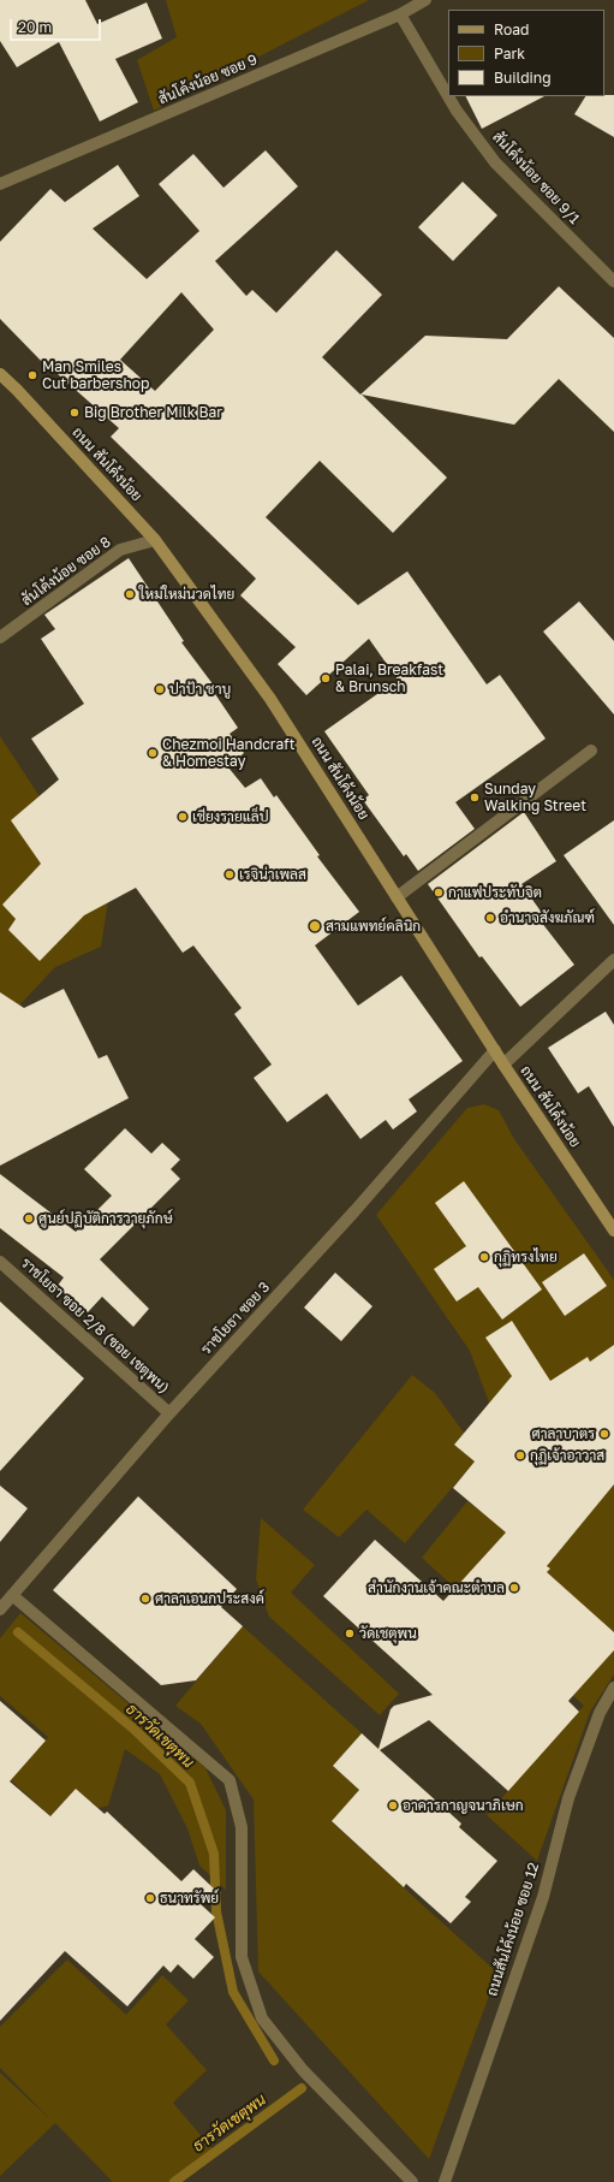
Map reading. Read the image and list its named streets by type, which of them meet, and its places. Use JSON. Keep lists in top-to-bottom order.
{
  "streets": {
    "street": [
      "สันโค้งน้อย ซอย 9",
      "สันโค้งน้อย ซอย 9/1",
      "ถนน สันโค้งน้อย",
      "สันโค้งน้อย ซอย 8",
      "ราชโยธา ซอย 3",
      "ราชโยธา ซอย 2/8 (ซอย เชตุพน)",
      "ถนนสันโค้งน้อย ซอย 12"
    ]
  },
  "crossings": [
    ["สันโค้งน้อย ซอย 9", "สันโค้งน้อย ซอย 9/1"],
    ["ถนน สันโค้งน้อย", "สันโค้งน้อย ซอย 8"],
    ["ถนน สันโค้งน้อย", "ราชโยธา ซอย 3"],
    ["ราชโยธา ซอย 3", "ราชโยธา ซอย 2/8 (ซอย เชตุพน)"]
  ],
  "water": ["ธารวัดเชตุพน"],
  "places": [
    "Man Smiles Cut barbershop",
    "Big Brother Milk Bar",
    "ใหม่ใหม่นวดไทย",
    "Palai, Breakfast & Brunsch",
    "ปาป้า ชาบู",
    "Chezmoi Handcraft & Homestay",
    "Sunday Walking Street",
    "เชียงรายแล็ป",
    "เรจิน่าเพลส",
    "กาแฟประทับจิต",
    "อำนาจสังฆภัณฑ์",
    "สามแพทย์คลินิก",
    "ศูนย์ปฏิบัติการวายุภักษ์",
    "กุฏิทรงไทย",
    "ศาลาบาตร",
    "กุฏิเจ้าอาวาส",
    "สำนักงานเจ้าคณะตำบล",
    "ศาลาเอนกประสงค์",
    "วัดเชตุพน",
    "อาคารกาญจนาภิเษก",
    "ธนาทรัพย์"
  ],
  "legend": ["Road", "Park", "Building"],
  "scale_bar": "20 m"
}
